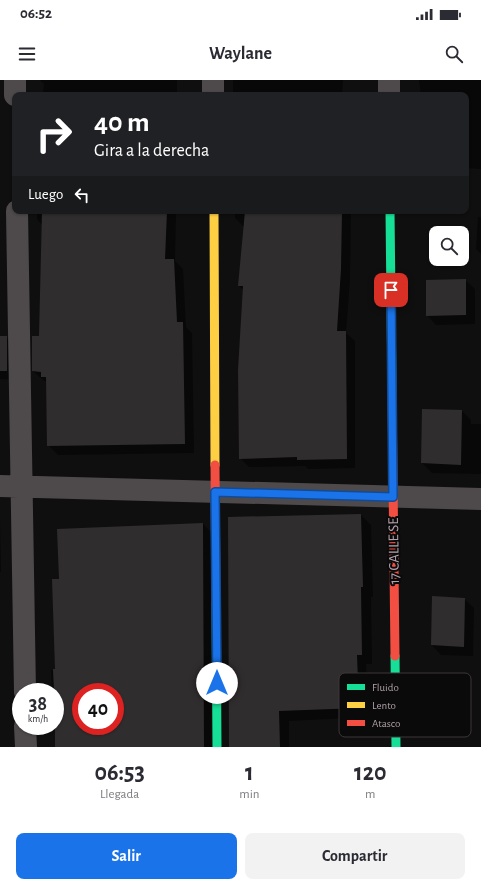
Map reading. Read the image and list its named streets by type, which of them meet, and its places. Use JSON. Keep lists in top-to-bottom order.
{
  "streets": {
    "street": ["17 CALLE SE"]
  },
  "legend": ["Fluido", "Lento", "Atasco"],
  "page": {
    "status": "06:52",
    "header": "Waylane",
    "turn": ["40 m", "Gira a la derecha"],
    "then": "Luego",
    "speed": "38 km/h",
    "limit": "40",
    "eta": [
      "06:53",
      "Llegada",
      "1",
      "min",
      "120",
      "m"
    ],
    "buttons": ["Salir", "Compartir"]
  }
}
